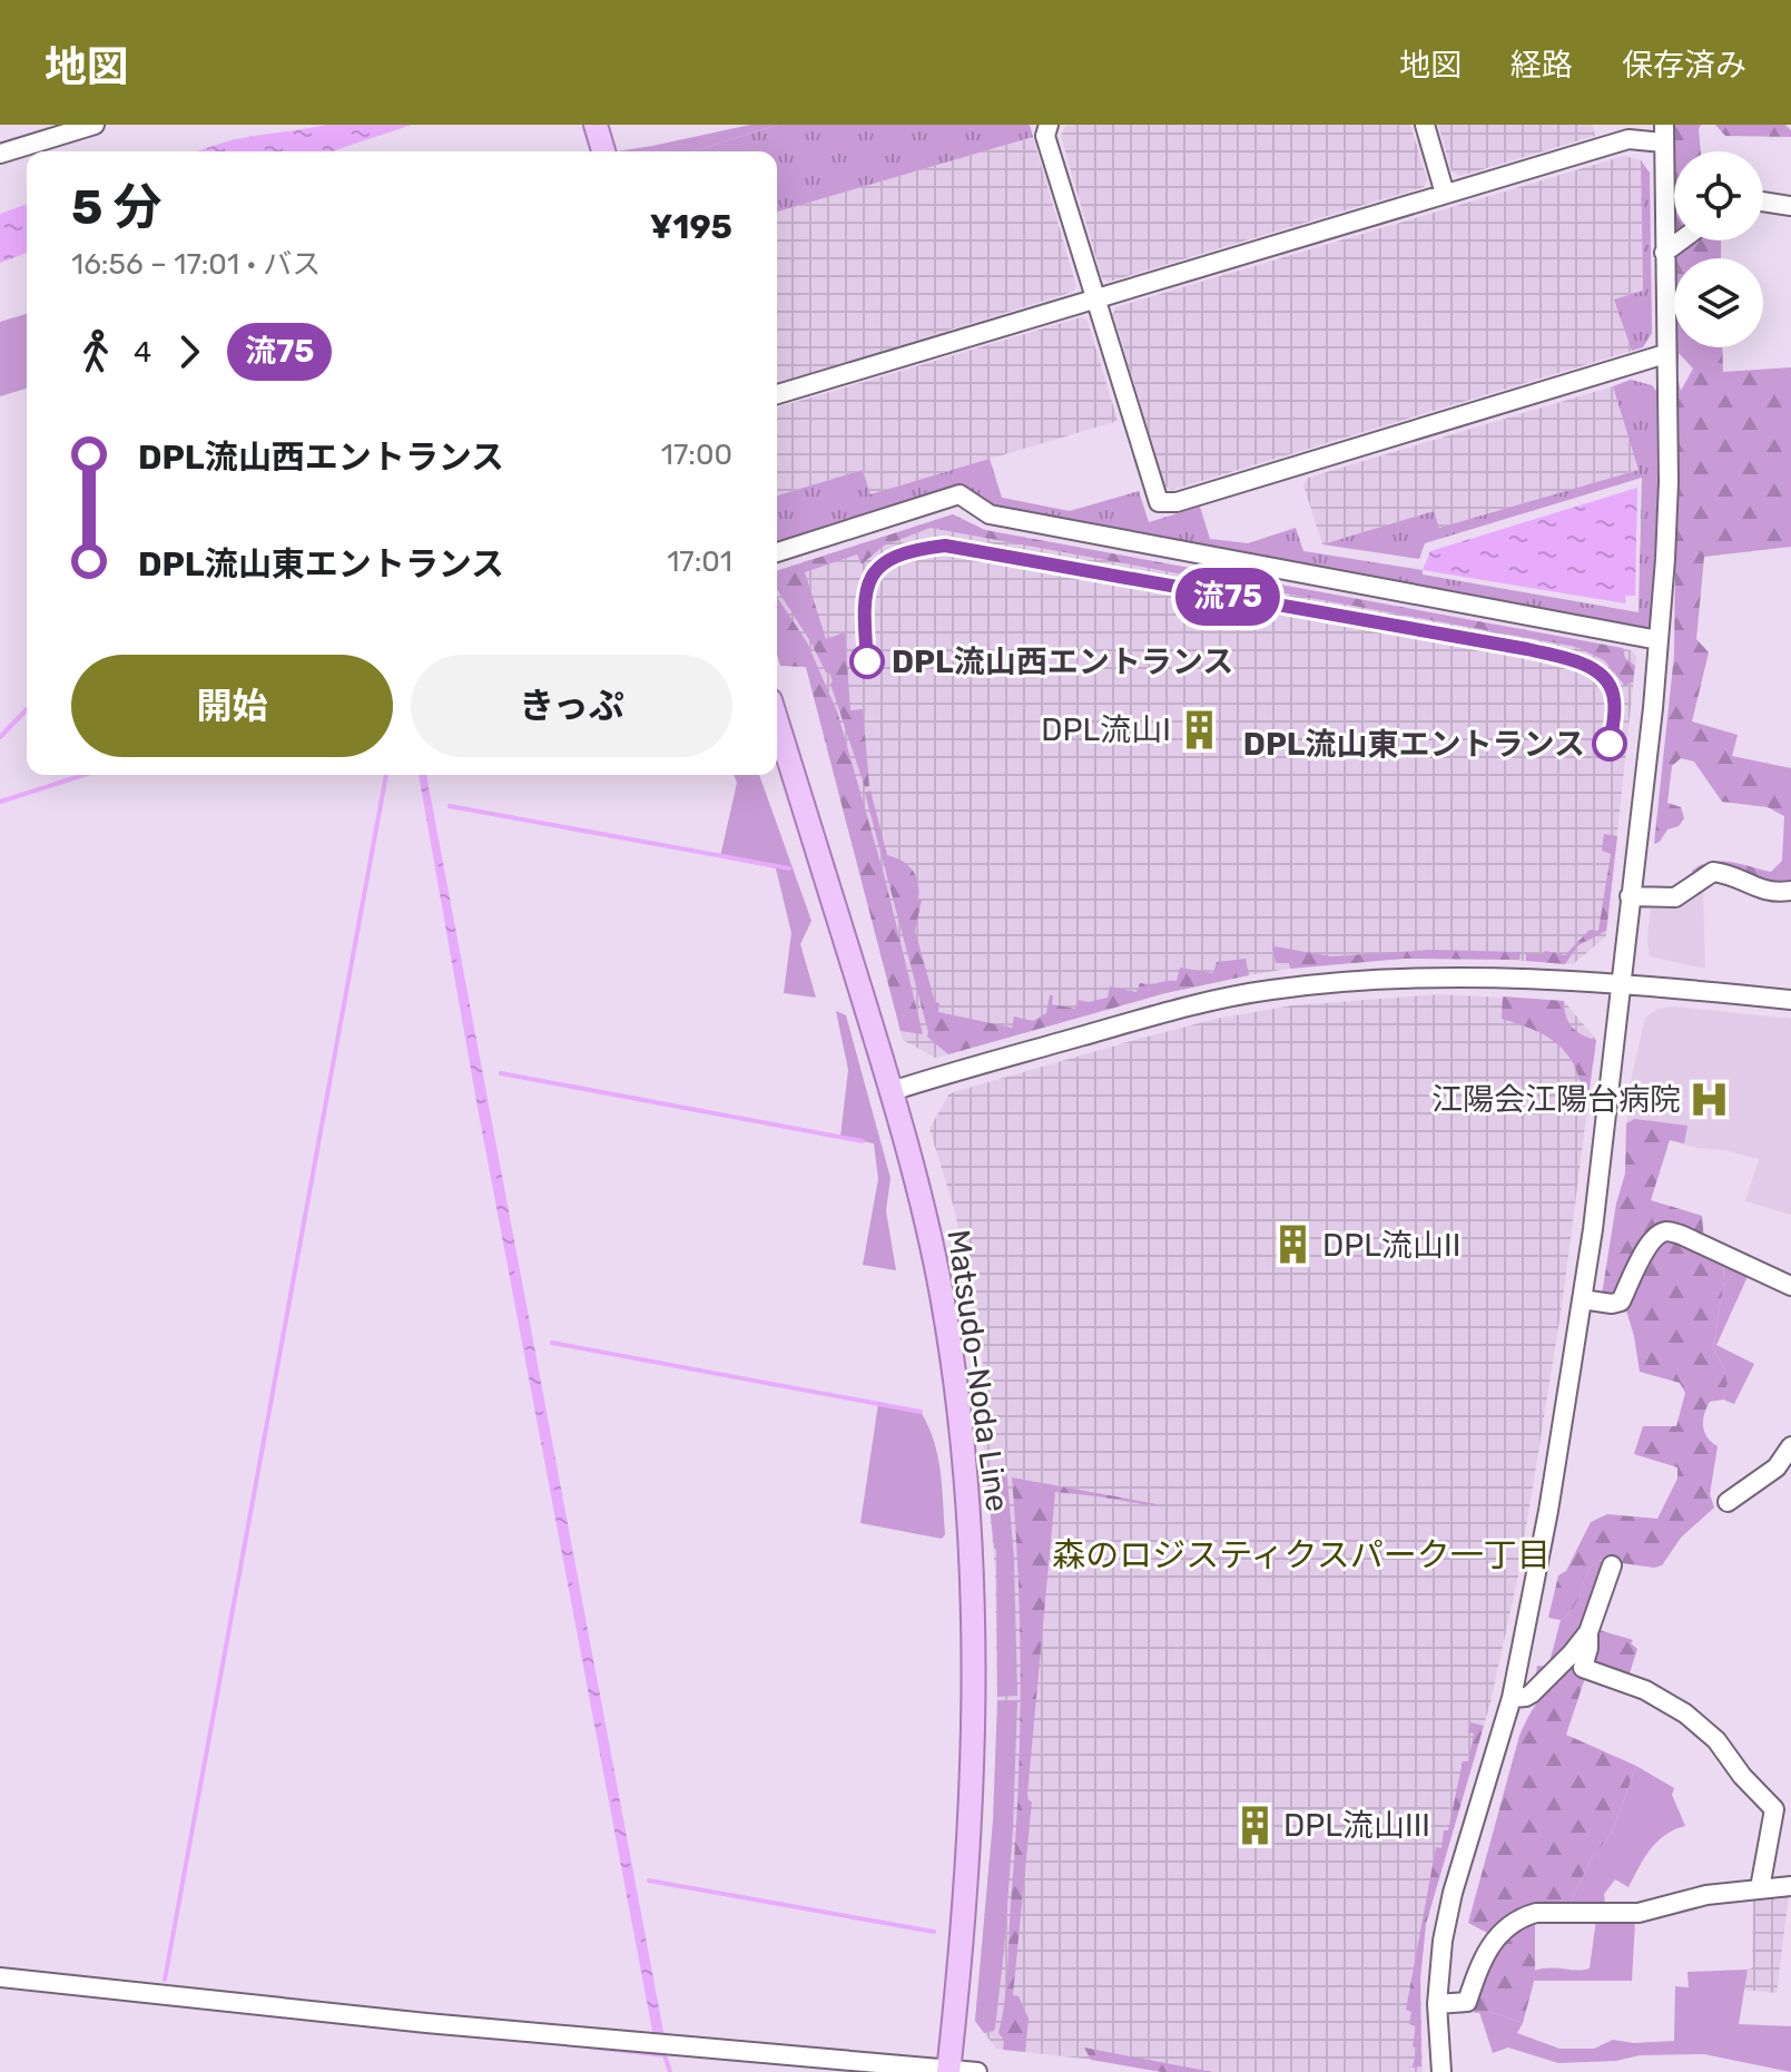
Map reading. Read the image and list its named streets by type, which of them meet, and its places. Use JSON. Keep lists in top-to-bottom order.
{
  "streets": {
    "main road": ["Matsudo-Noda Line"]
  },
  "districts": ["森のロジスティクスパーク一丁目"],
  "places": {
    "other": ["DPL流山西エントランス", "DPL流山東エントランス"],
    "building": ["DPL流山I", "DPL流山II", "DPL流山III"],
    "hospital": ["江陽会江陽台病院"]
  },
  "lines": ["bus line 流75"],
  "page": {
    "header": "地図",
    "nav": ["地図", "経路", "保存済み"],
    "on_map": "流75",
    "heading": ["5 分", "16:56 – 17:01 · バス", "¥195"],
    "legs": ["4", "流75"],
    "list": [
      {
        "name": "DPL流山西エントランス",
        "value": "17:00"
      },
      {
        "name": "DPL流山東エントランス",
        "value": "17:01"
      }
    ],
    "buttons": ["開始", "きっぷ"]
  }
}
